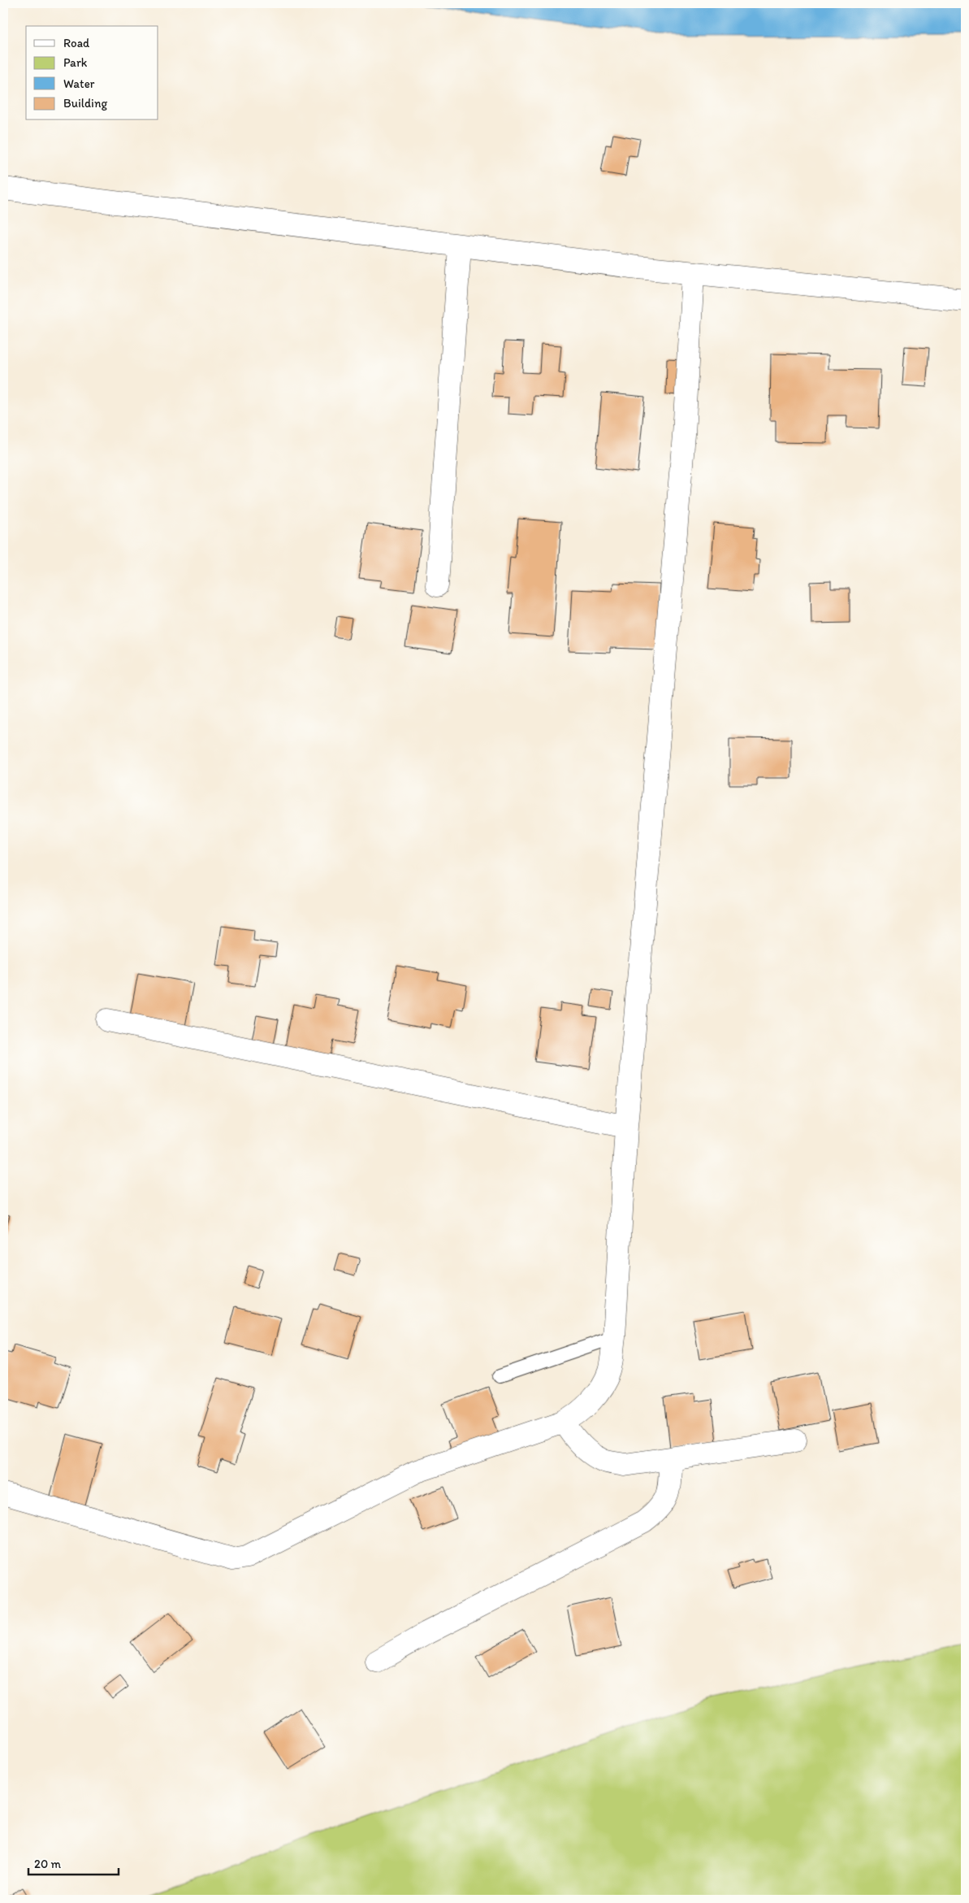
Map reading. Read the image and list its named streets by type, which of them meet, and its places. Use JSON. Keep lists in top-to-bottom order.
{
  "legend": [
    "Road",
    "Park",
    "Water",
    "Building"
  ],
  "scale_bar": "20 m"
}
